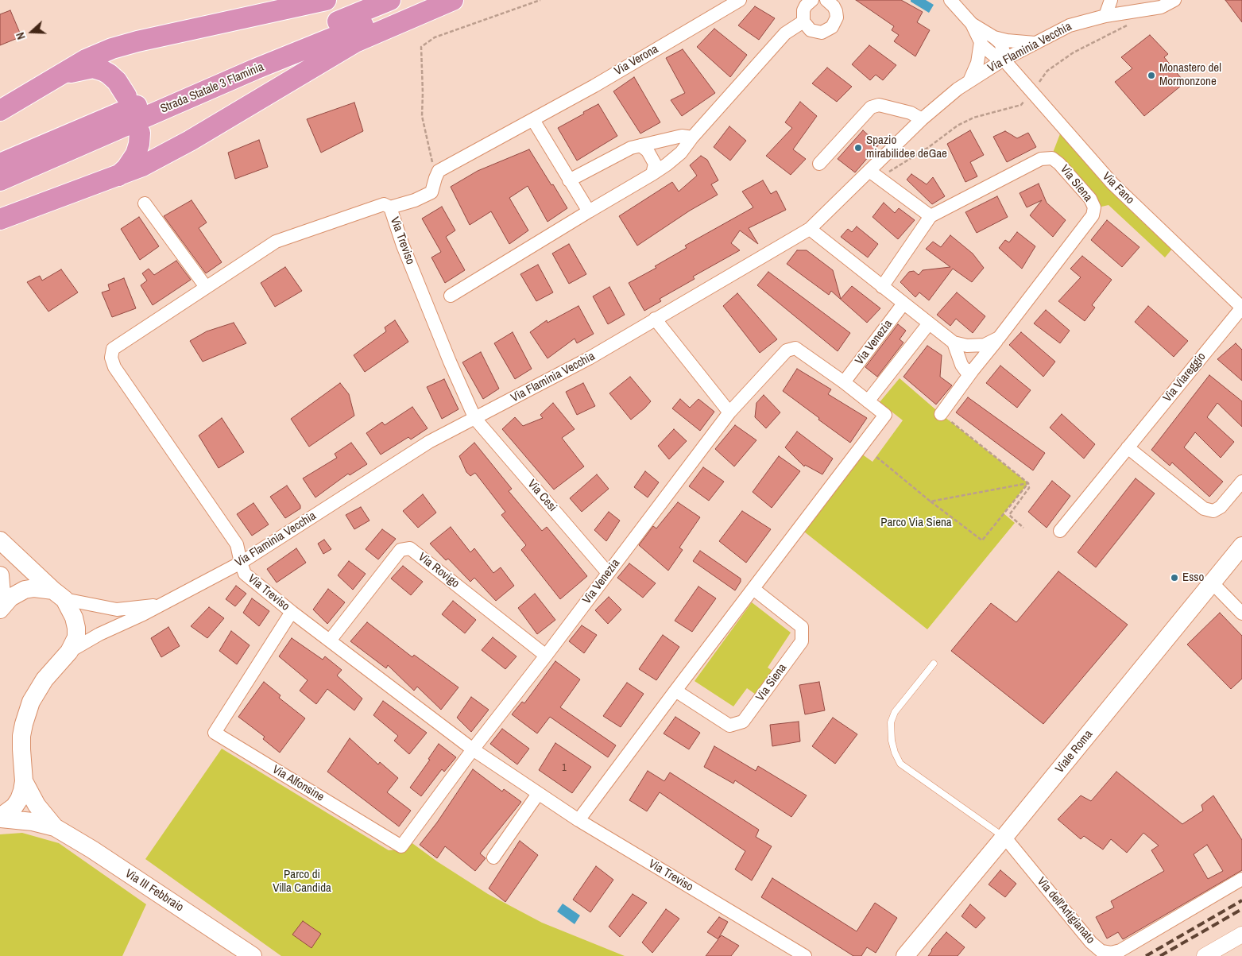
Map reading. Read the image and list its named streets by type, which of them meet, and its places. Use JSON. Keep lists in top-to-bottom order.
{
  "streets": {
    "highway": ["Strada Statale 3 Flaminia"],
    "main road": ["Via Flaminia Vecchia", "Viale Roma", "Via III Febbraio"],
    "street": [
      "Via Verona",
      "Via Siena",
      "Via Fano",
      "Via Treviso",
      "Via Venezia",
      "Via Viareggio",
      "Via Cesi",
      "Via Rovigo",
      "Via Alfonsine",
      "Via dell'Artigianato"
    ]
  },
  "crossings": [
    ["Via Flaminia Vecchia", "Via Fano"],
    ["Via Flaminia Vecchia", "Via Treviso"],
    ["Via Flaminia Vecchia", "Via Cesi"],
    ["Via Verona", "Via Treviso"],
    ["Via Fano", "Via Viareggio"],
    ["Via Treviso", "Via Venezia"],
    ["Via Treviso", "Via Cesi"],
    ["Via Treviso", "Via Rovigo"],
    ["Via Treviso", "Via Alfonsine"],
    ["Via Venezia", "Via Cesi"],
    ["Via Venezia", "Via Rovigo"],
    ["Via Venezia", "Via Alfonsine"],
    ["Viale Roma", "Via dell'Artigianato"]
  ],
  "parks": ["Parco Via Siena", "Parco di Villa Candida"],
  "places": ["Monastero del Mormonzone", "Spazio mirabilidee deGae", "Esso"],
  "house_numbers": ["1"],
  "north": "left"
}
